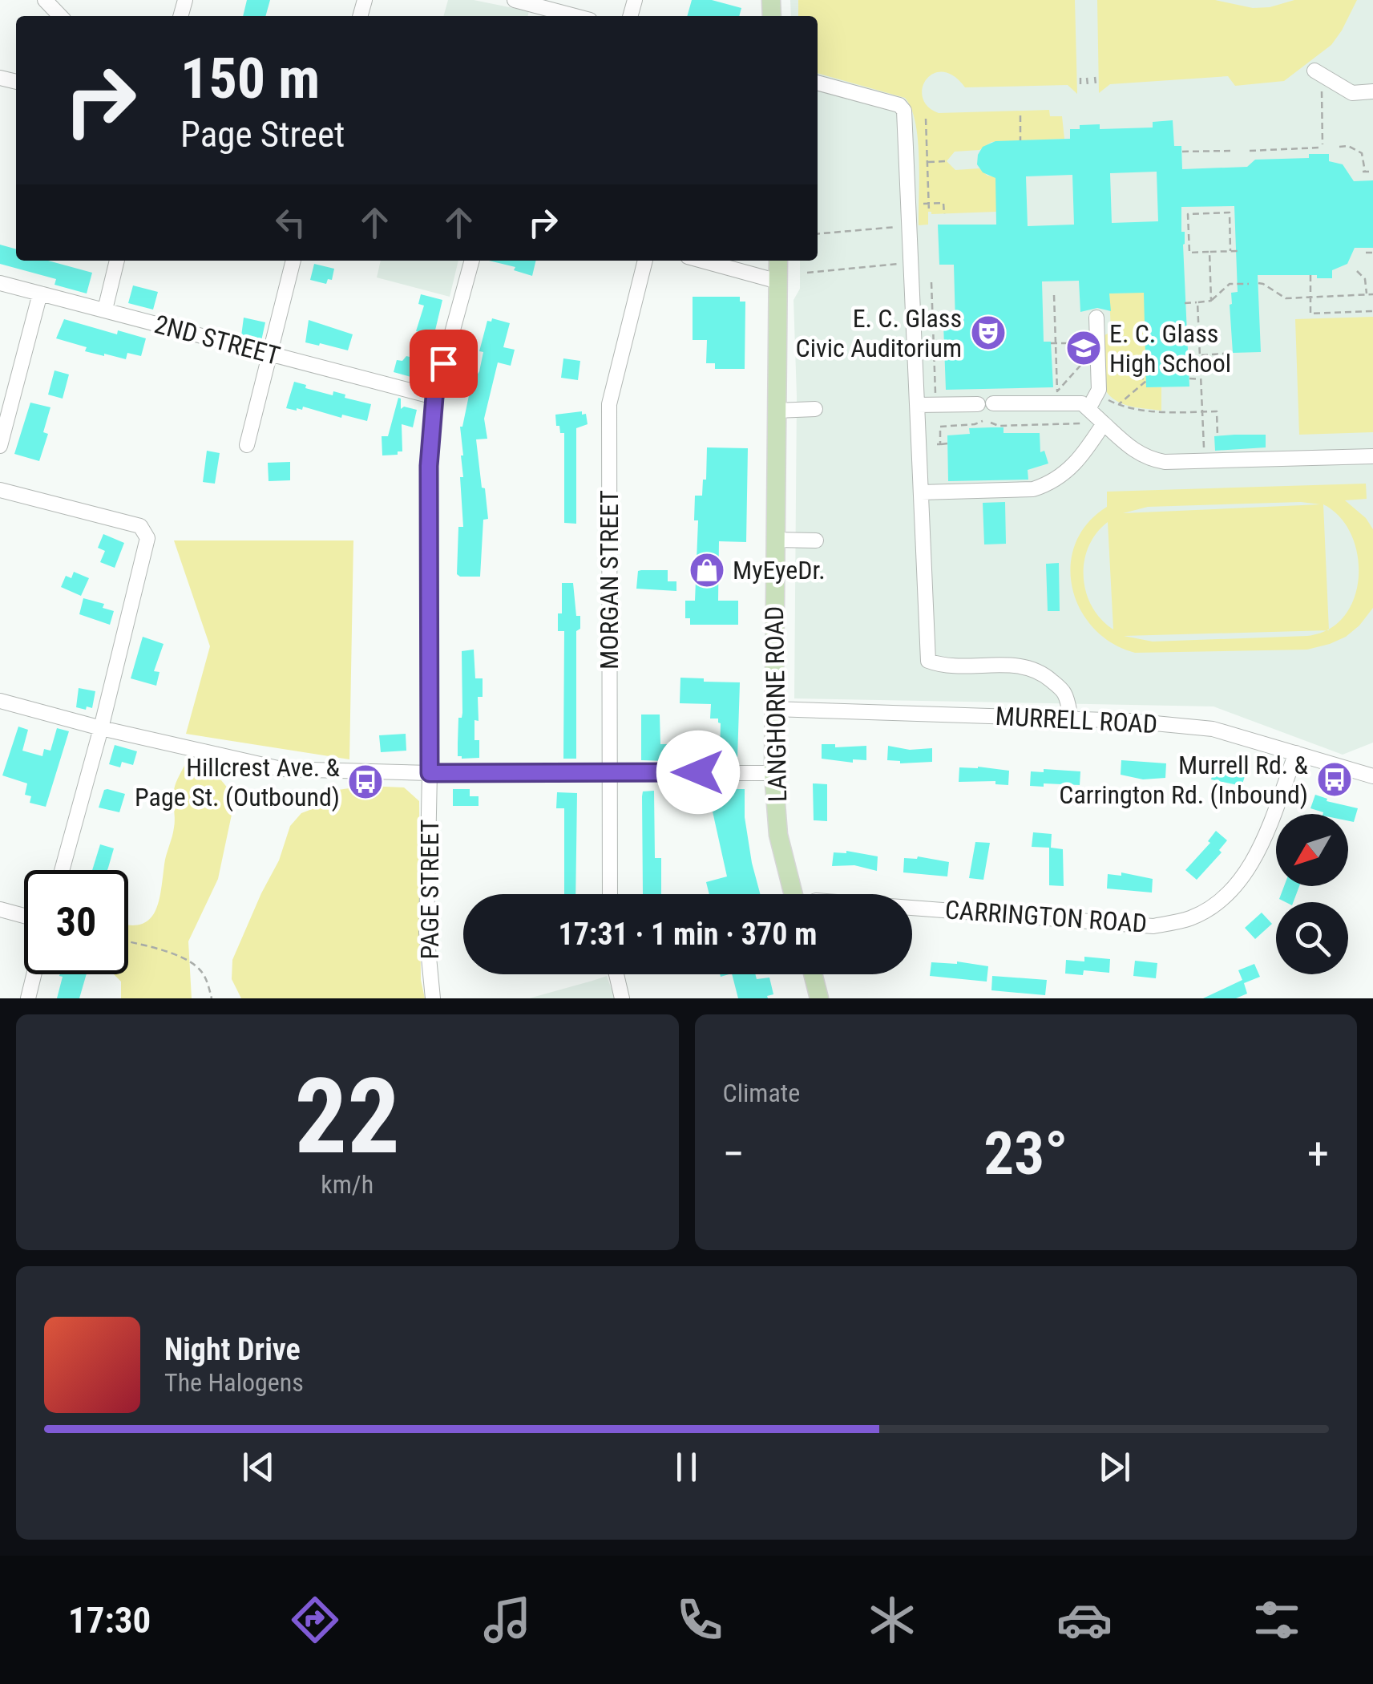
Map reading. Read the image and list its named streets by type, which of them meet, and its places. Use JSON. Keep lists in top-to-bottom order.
{
  "streets": {
    "main road": ["LANGHORNE ROAD"],
    "street": [
      "2ND STREET",
      "MORGAN STREET",
      "MURRELL ROAD",
      "PAGE STREET",
      "CARRINGTON ROAD"
    ]
  },
  "crossings": [
    ["2ND STREET", "PAGE STREET"],
    ["LANGHORNE ROAD", "MURRELL ROAD"],
    ["MURRELL ROAD", "CARRINGTON ROAD"]
  ],
  "places": {
    "theatre": ["E. C. Glass Civic Auditorium"],
    "school or university": ["E. C. Glass High School"],
    "shop": ["MyEyeDr."],
    "bus stop": ["Murrell Rd. & Carrington Rd. (Inbound)", "Hillcrest Ave. & Page St. (Outbound)"]
  },
  "north": "bottom left",
  "page": {
    "turn": ["150 m", "Page Street"],
    "limit": "30",
    "trip": "17:31 · 1 min · 370 m",
    "tile": [
      ["22", "km/h"],
      "Climate"
    ],
    "heat": ["−", "23°", "+"],
    "song": ["Night Drive", "The Halogens"],
    "tabs": "17:30"
  }
}
